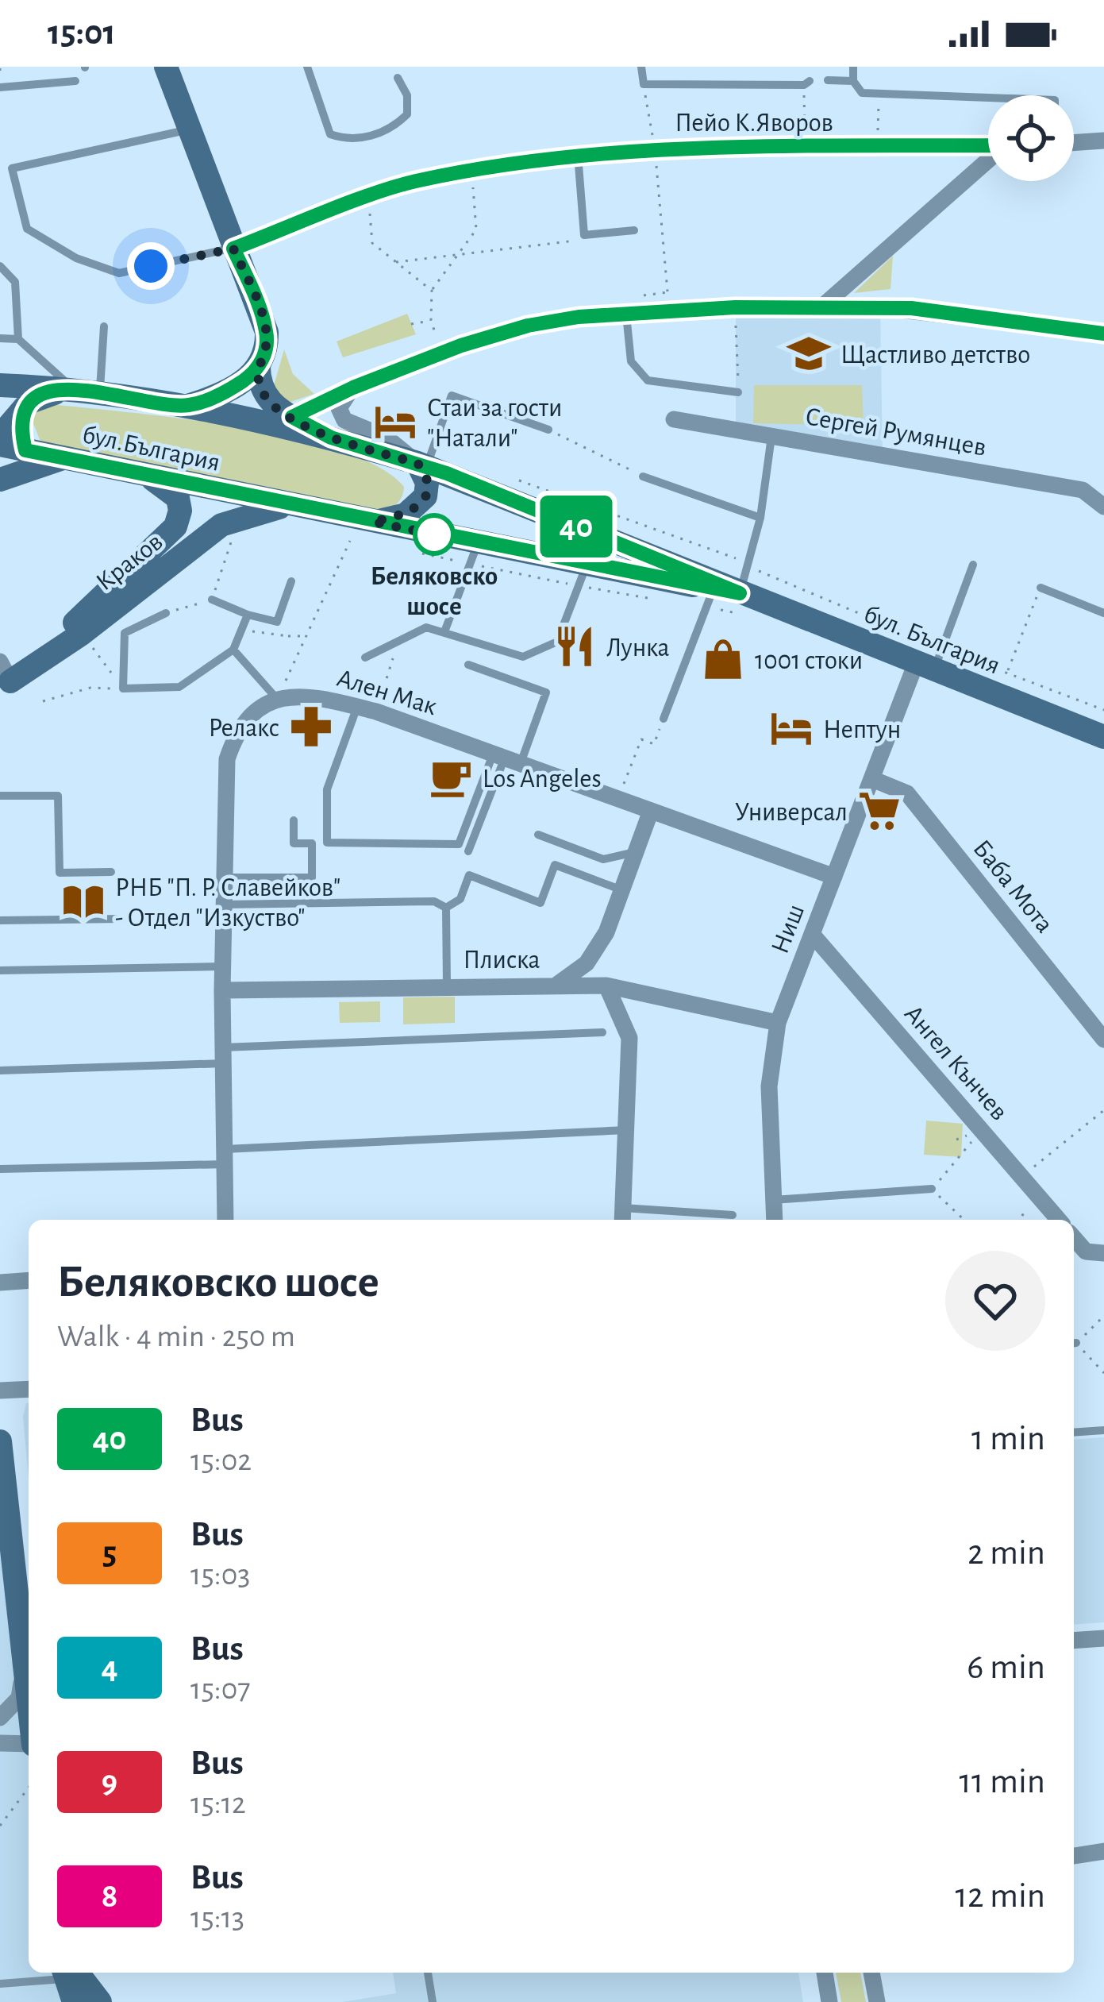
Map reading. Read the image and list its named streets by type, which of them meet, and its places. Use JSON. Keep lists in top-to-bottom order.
{
  "streets": {
    "main road": ["бул.България", "Краков", "бул. България"],
    "street": [
      "Пейо К.Яворов",
      "Сергей Румянцев",
      "Ален Мак",
      "Баба Мота",
      "Ниш",
      "Плиска",
      "Ангел Кънчев"
    ]
  },
  "crossings": [
    ["бул.България", "Краков"],
    ["бул.България", "бул. България"],
    ["Краков", "бул. България"],
    ["бул. България", "Ниш"],
    ["Ален Мак", "Ниш"],
    ["Баба Мота", "Ниш"],
    ["Ниш", "Плиска"],
    ["Ниш", "Ангел Кънчев"]
  ],
  "places": {
    "school or university": ["Щастливо детство"],
    "hotel": ["Стаи за гости \"Натали\"", "Нептун"],
    "other": ["Беляковско шосе"],
    "restaurant": ["Лунка"],
    "shop": ["1001 стоки"],
    "pharmacy": ["Релакс"],
    "cafe": ["Los Angeles"],
    "supermarket": ["Универсал"],
    "library": ["РНБ \"П. Р. Славейков\" - Отдел \"Изкуство\""]
  },
  "lines": ["bus line 40"],
  "page": {
    "status": "15:01",
    "on_map": "40",
    "heading": ["Беляковско шосе", "Walk · 4 min · 250 m"],
    "list": [
      {
        "mark": "40",
        "name": "Bus",
        "note": "15:02",
        "value": "1 min"
      },
      {
        "mark": "5",
        "name": "Bus",
        "note": "15:03",
        "value": "2 min"
      },
      {
        "mark": "4",
        "name": "Bus",
        "note": "15:07",
        "value": "6 min"
      },
      {
        "mark": "9",
        "name": "Bus",
        "note": "15:12",
        "value": "11 min"
      },
      {
        "mark": "8",
        "name": "Bus",
        "note": "15:13",
        "value": "12 min"
      }
    ]
  }
}
